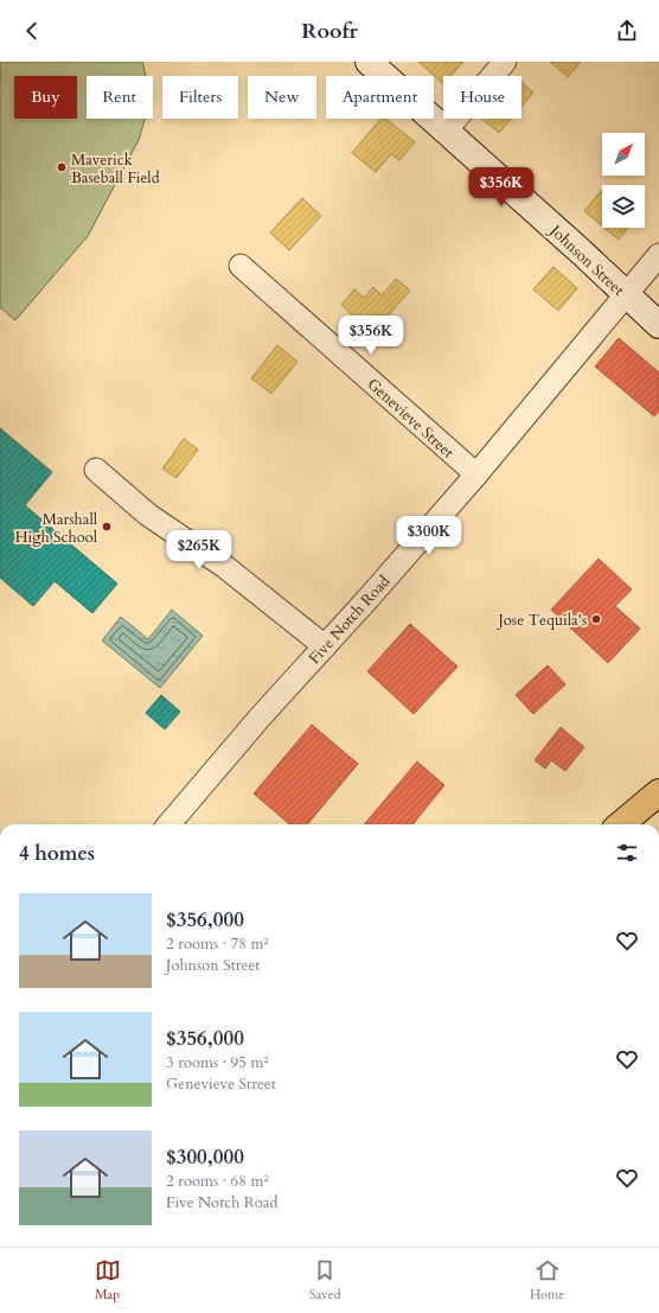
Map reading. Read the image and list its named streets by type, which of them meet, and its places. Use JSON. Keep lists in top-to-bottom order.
{
  "streets": {
    "street": ["Johnson Street", "Genevieve Street", "Five Notch Road"]
  },
  "crossings": [
    ["Johnson Street", "Five Notch Road"],
    ["Genevieve Street", "Five Notch Road"]
  ],
  "places": ["Maverick Baseball Field", "Marshall High School", "Jose Tequila's"],
  "north": "top right",
  "page": {
    "header": "Roofr",
    "chip": [
      "Buy",
      "Rent",
      "Filters",
      "New",
      "Apartment",
      "House"
    ],
    "price": [
      "$356K",
      "$356K",
      "$300K",
      "$265K"
    ],
    "heading": "4 homes",
    "list": [
      {
        "name": "$356,000",
        "note": "2 rooms · 78 m² · Johnson Street"
      },
      {
        "name": "$356,000",
        "note": "3 rooms · 95 m² · Genevieve Street"
      },
      {
        "name": "$300,000",
        "note": "2 rooms · 68 m² · Five Notch Road"
      }
    ],
    "tabs": ["Map", "Saved", "Home"]
  }
}
